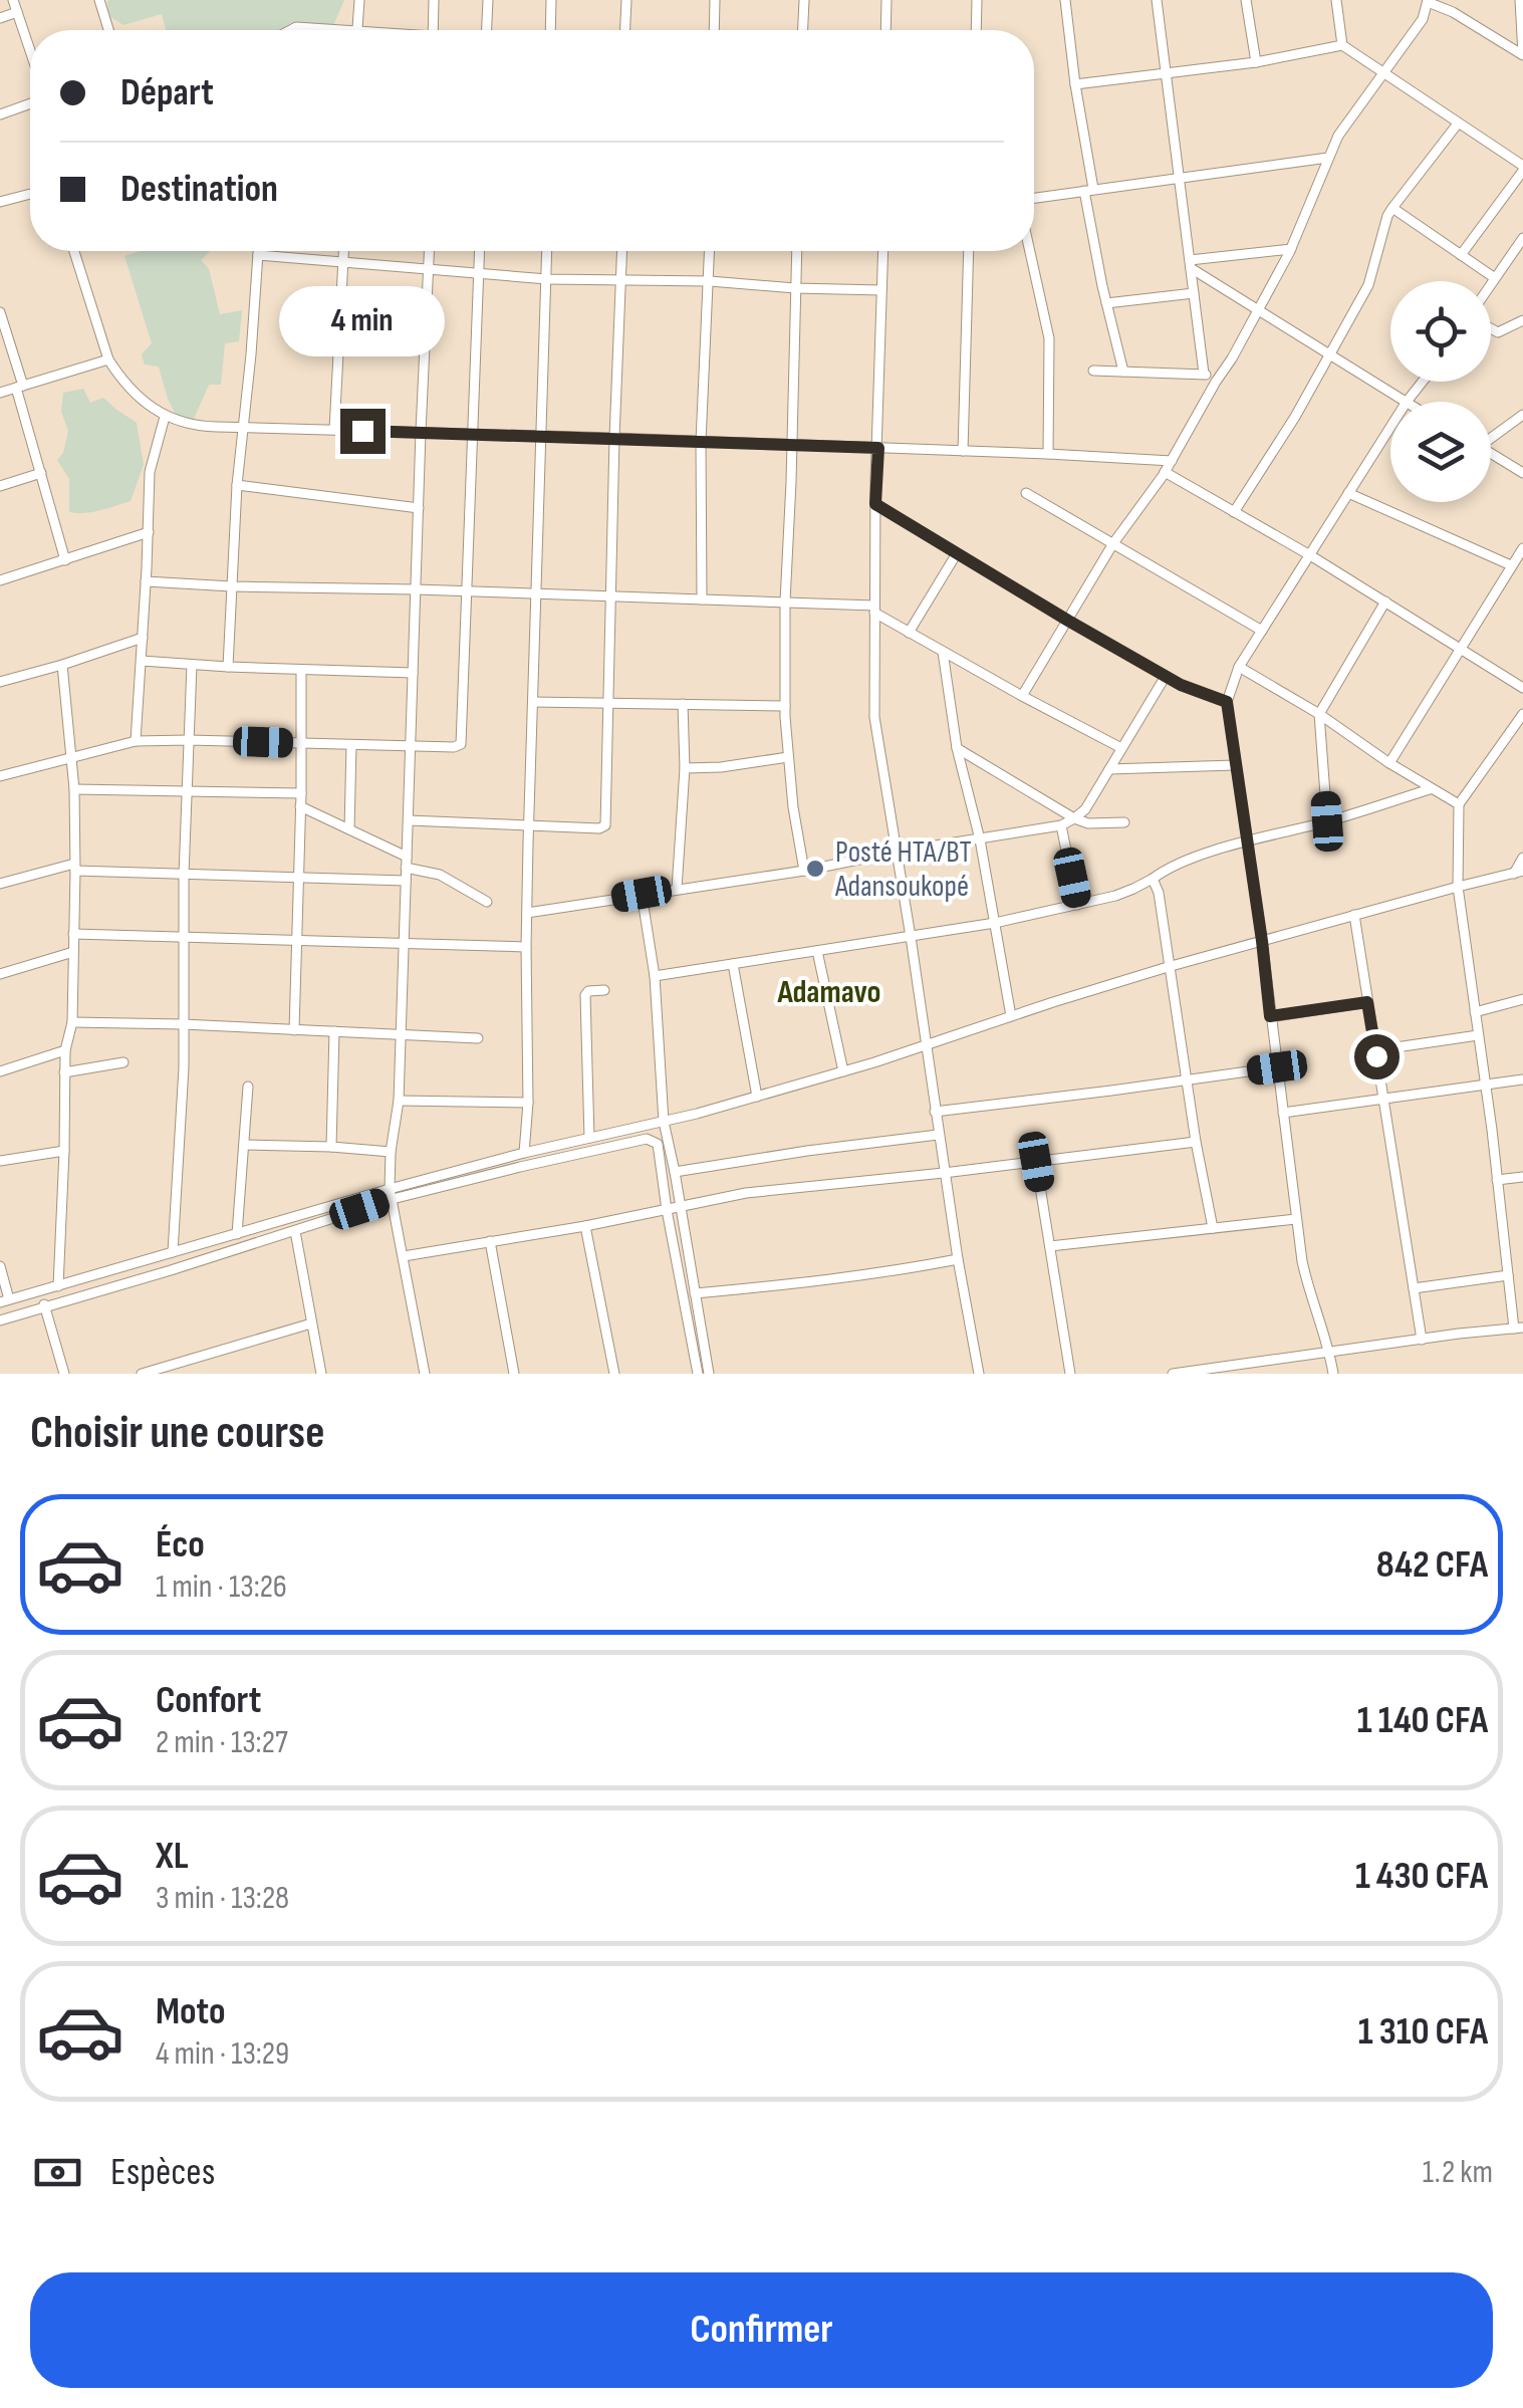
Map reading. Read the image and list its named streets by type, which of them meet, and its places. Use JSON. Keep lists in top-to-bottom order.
{
  "districts": ["Adamavo"],
  "places": ["Posté HTA/BT Adansoukopé"],
  "page": {
    "banner": ["Départ", "Destination"],
    "bubble": "4 min",
    "heading": "Choisir une course",
    "list": [
      {
        "name": "Éco",
        "note": "1 min · 13:26",
        "value": "842 CFA"
      },
      {
        "name": "Confort",
        "note": "2 min · 13:27",
        "value": "1 140 CFA"
      },
      {
        "name": "XL",
        "note": "3 min · 13:28",
        "value": "1 430 CFA"
      },
      {
        "name": "Moto",
        "note": "4 min · 13:29",
        "value": "1 310 CFA"
      }
    ],
    "pay": ["Espèces", "1.2 km"],
    "buttons": "Confirmer"
  }
}
